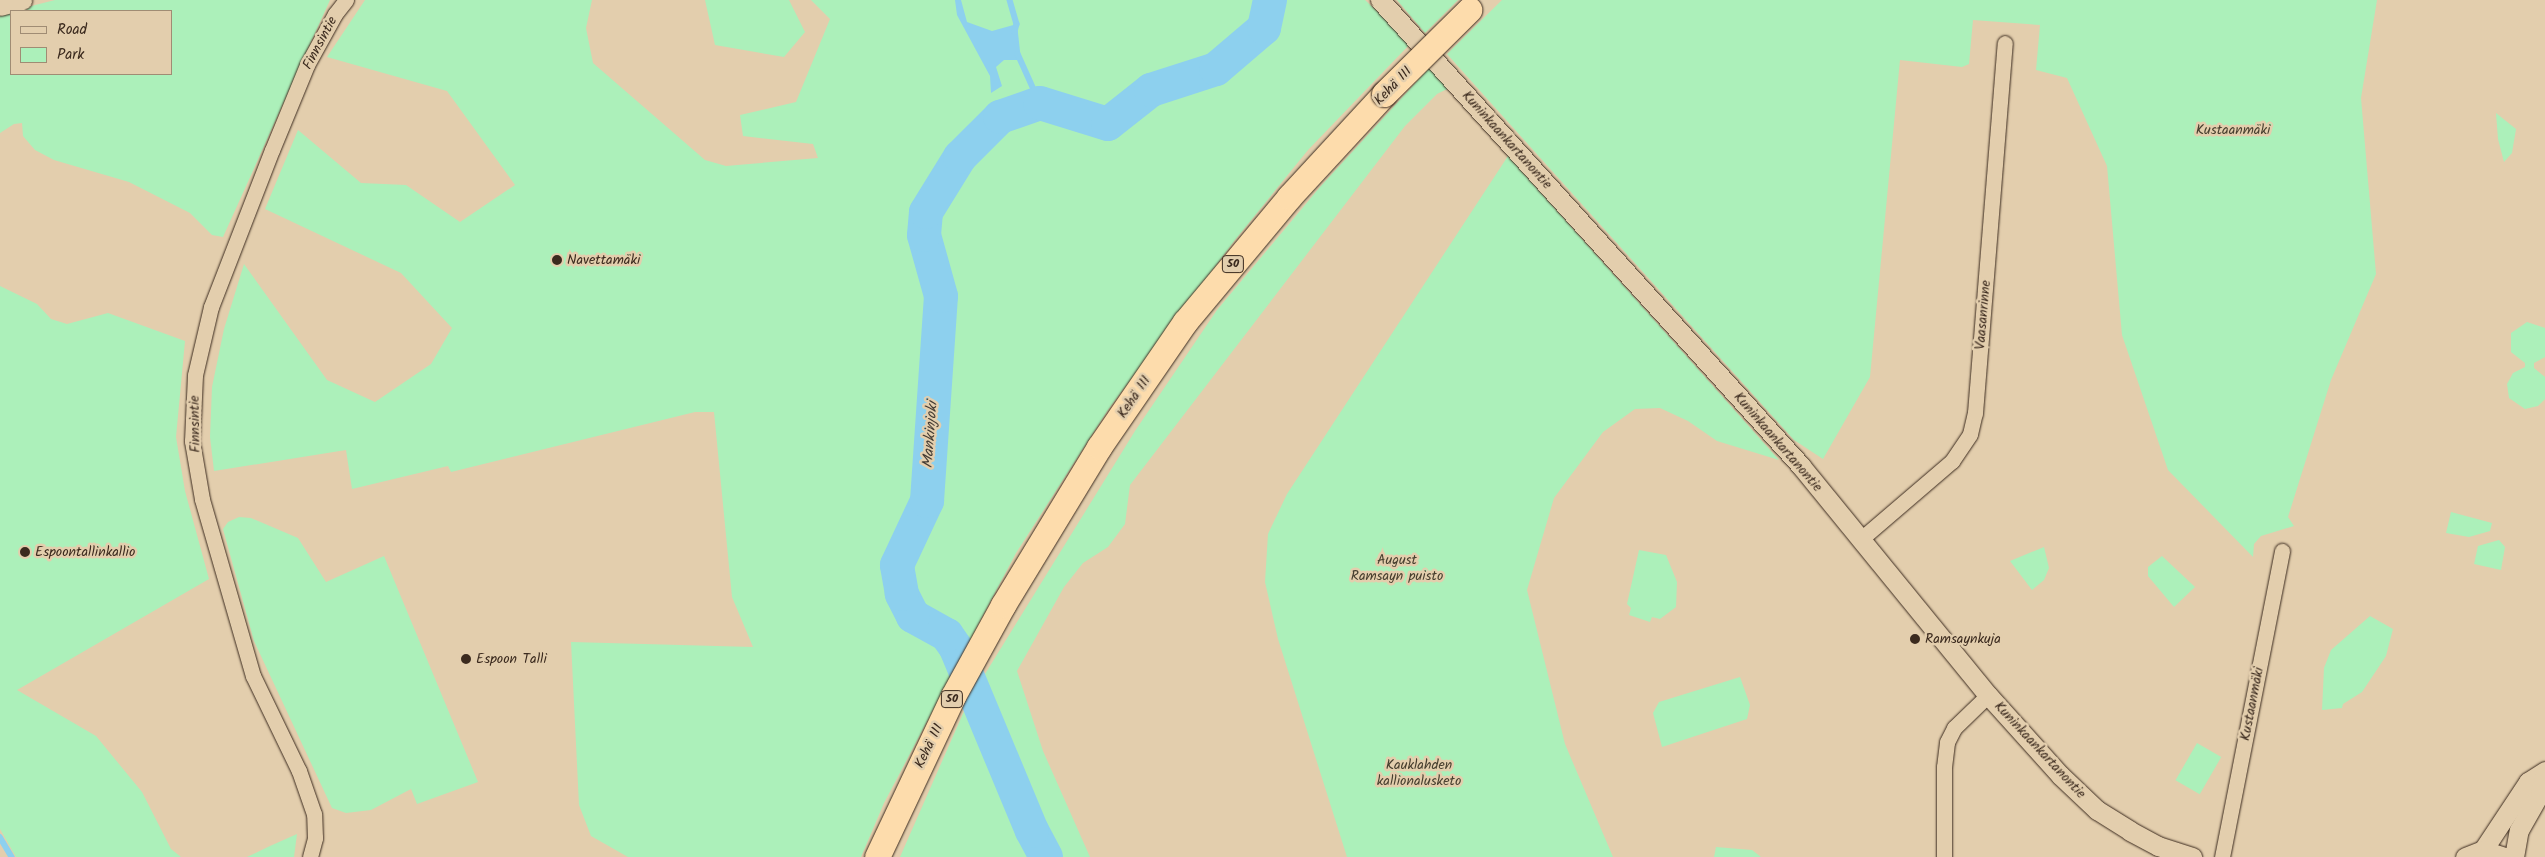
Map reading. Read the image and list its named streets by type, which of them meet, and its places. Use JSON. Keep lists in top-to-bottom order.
{
  "streets": {
    "highway": ["Kehä III", "50"],
    "street": [
      "Finnsintie",
      "Kuninkaankartanontie",
      "Vaasanrinne",
      "Kustaanmäki"
    ]
  },
  "crossings": [
    ["Kuninkaankartanontie", "Vaasanrinne"]
  ],
  "water": ["Mankinjoki"],
  "parks": ["Kustaanmäki", "August Ramsayn puisto", "Kauklahden kallionalusketo"],
  "places": [
    "Navettamäki",
    "Espoontallinkallio",
    "Ramsaynkuja",
    "Espoon Talli"
  ],
  "legend": ["Road", "Park"]
}
